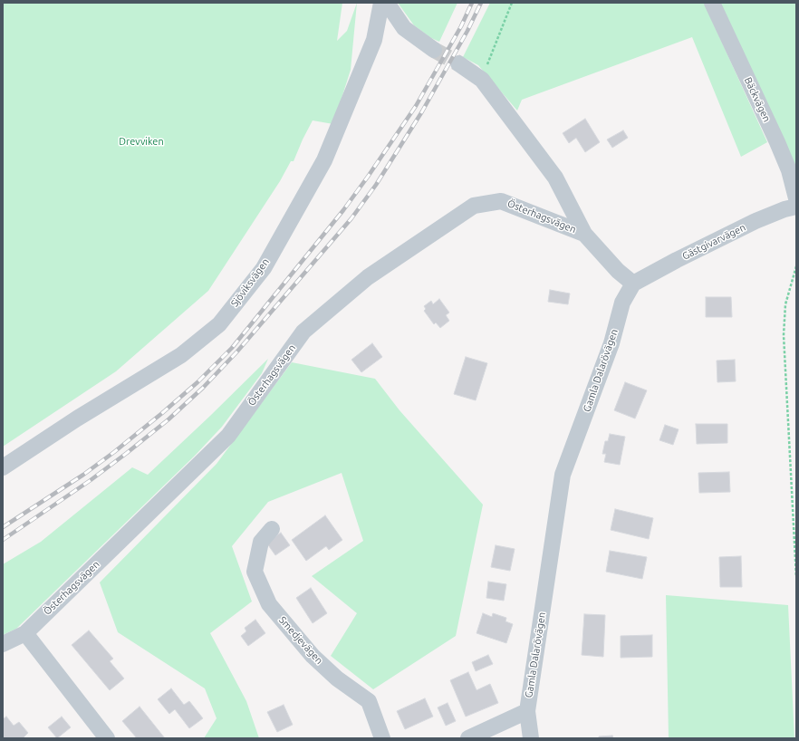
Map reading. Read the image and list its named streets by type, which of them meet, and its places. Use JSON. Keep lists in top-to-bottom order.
{
  "streets": {
    "street": [
      "Bäckvägen",
      "Österhagsvägen",
      "Gästgivarvägen",
      "Sjöviksvägen",
      "Gamla Dalarövägen",
      "Smedjevägen"
    ]
  },
  "crossings": [
    ["Gästgivarvägen", "Gamla Dalarövägen"]
  ],
  "parks": ["Drevviken"]
}
